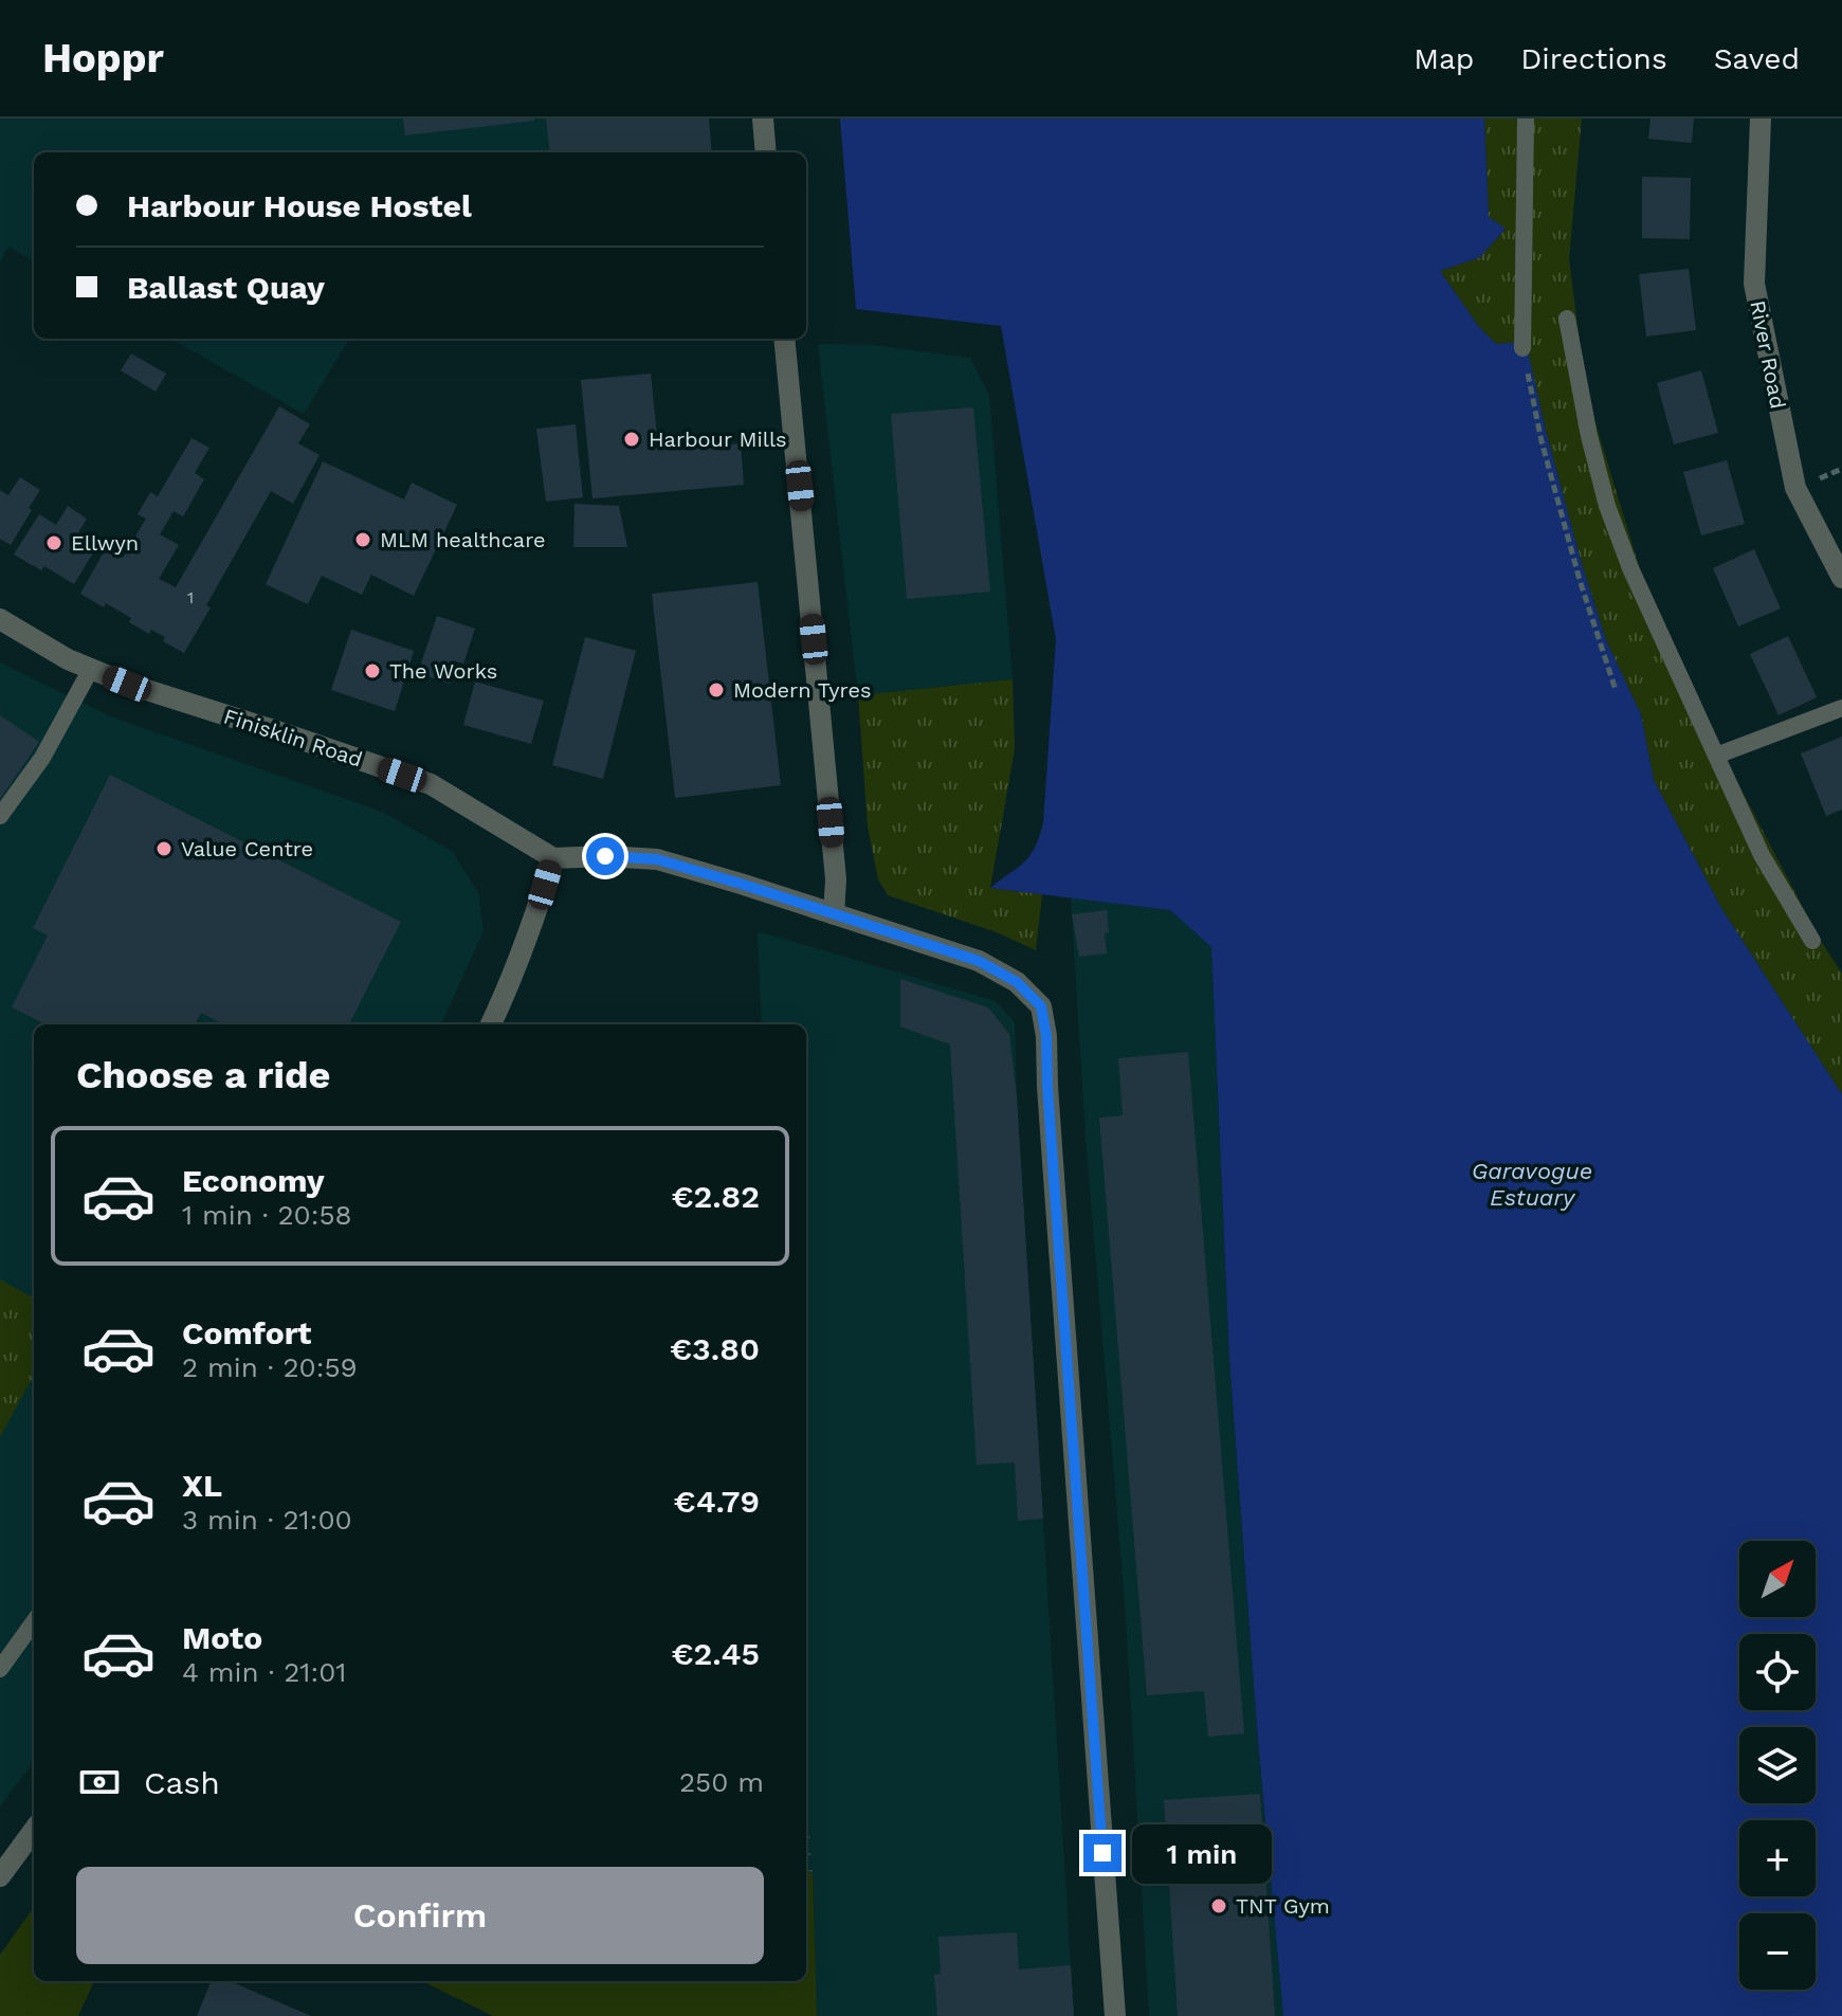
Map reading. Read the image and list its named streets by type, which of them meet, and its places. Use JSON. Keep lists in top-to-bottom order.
{
  "streets": {
    "street": ["River Road", "Finisklin Road"]
  },
  "water": ["Garavogue Estuary"],
  "places": [
    "Harbour Mills",
    "MLM healthcare",
    "Ellwyn",
    "The Works",
    "Modern Tyres",
    "Value Centre",
    "TNT Gym"
  ],
  "house_numbers": ["1"],
  "north": "top right",
  "page": {
    "header": "Hoppr",
    "nav": ["Map", "Directions", "Saved"],
    "banner": ["Harbour House Hostel", "Ballast Quay"],
    "heading": "Choose a ride",
    "list": [
      {
        "name": "Economy",
        "note": "1 min · 20:58",
        "value": "€2.82"
      },
      {
        "name": "Comfort",
        "note": "2 min · 20:59",
        "value": "€3.80"
      },
      {
        "name": "XL",
        "note": "3 min · 21:00",
        "value": "€4.79"
      },
      {
        "name": "Moto",
        "note": "4 min · 21:01",
        "value": "€2.45"
      }
    ],
    "map_buttons": ["+", "−"],
    "pay": ["Cash", "250 m"],
    "bubble": "1 min",
    "buttons": "Confirm"
  }
}
